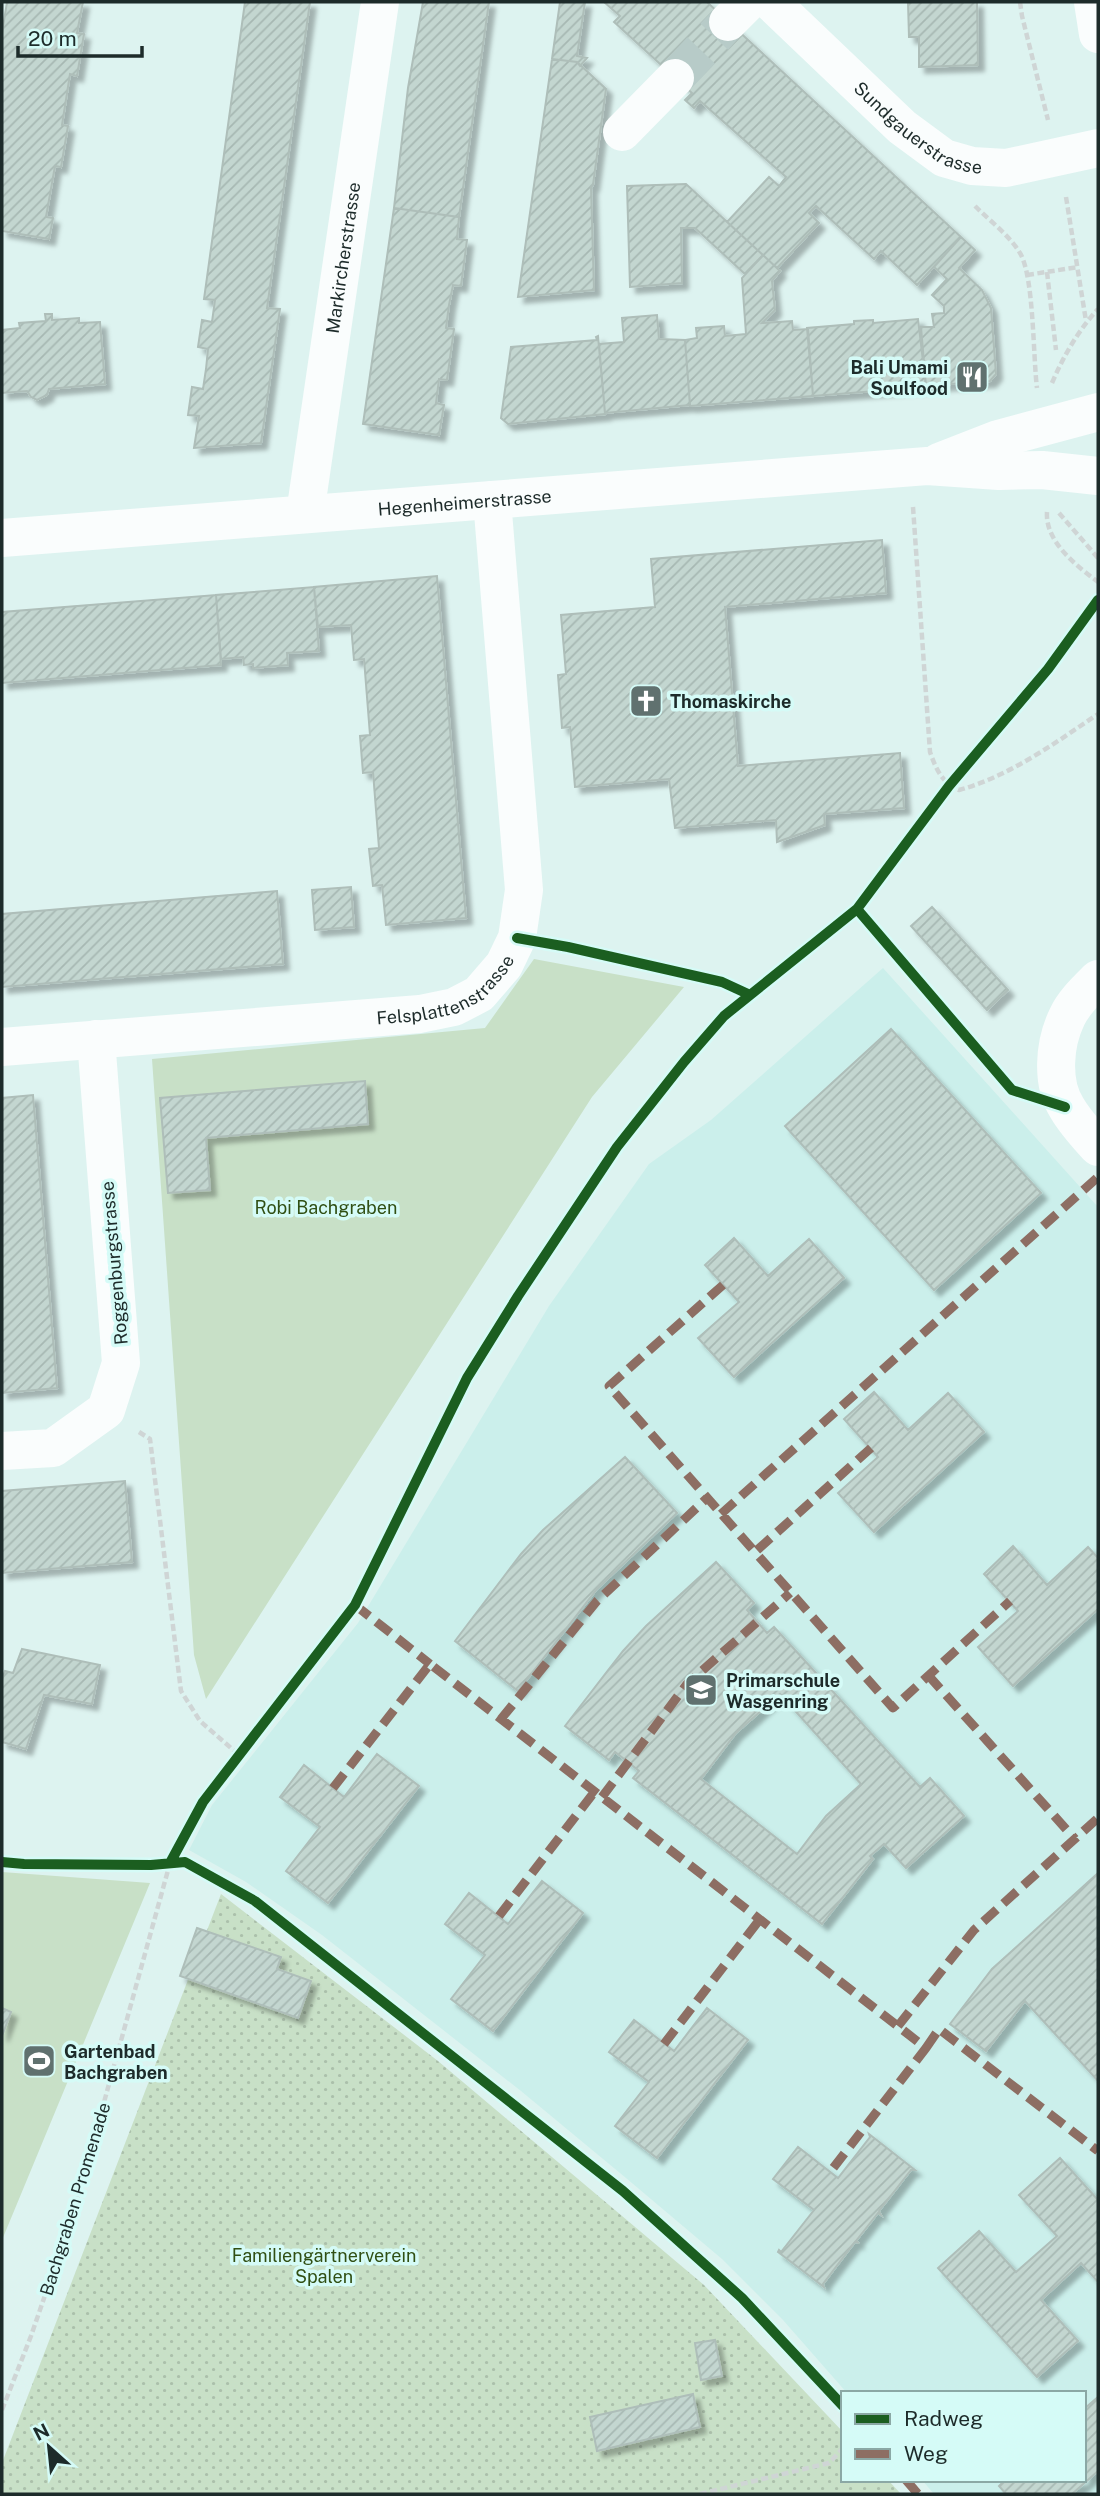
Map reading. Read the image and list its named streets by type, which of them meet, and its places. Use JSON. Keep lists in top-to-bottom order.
{
  "streets": {
    "street": [
      "Sundgauerstrasse",
      "Markircherstrasse",
      "Hegenheimerstrasse",
      "Felsplattenstrasse",
      "Roggenburgstrasse"
    ],
    "path": ["Bachgraben Promenade"]
  },
  "crossings": [
    ["Markircherstrasse", "Hegenheimerstrasse"],
    ["Hegenheimerstrasse", "Felsplattenstrasse"],
    ["Felsplattenstrasse", "Roggenburgstrasse"]
  ],
  "parks": ["Robi Bachgraben", "Familiengärtnerverein Spalen"],
  "places": {
    "restaurant": ["Bali Umami Soulfood"],
    "church": ["Thomaskirche"],
    "school or university": ["Primarschule Wasgenring"],
    "sports": ["Gartenbad Bachgraben"]
  },
  "legend": ["Radweg", "Weg"],
  "scale_bar": "20 m",
  "north": "top left"
}
